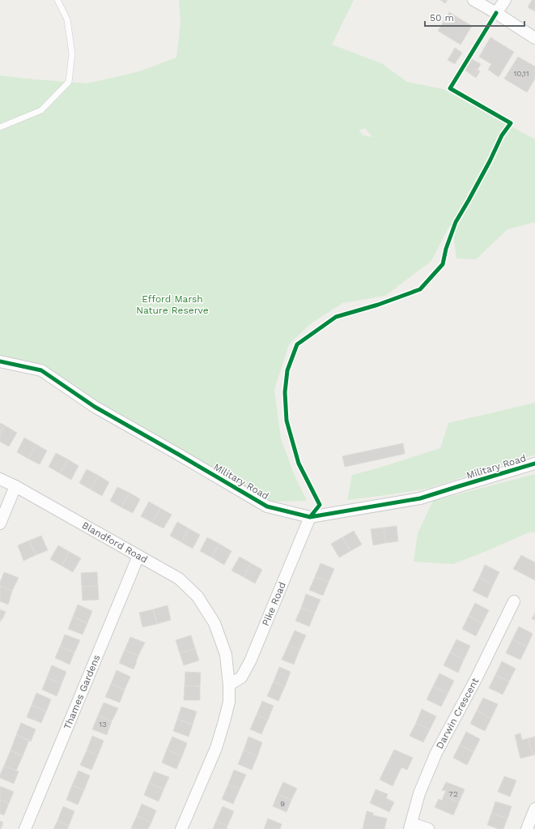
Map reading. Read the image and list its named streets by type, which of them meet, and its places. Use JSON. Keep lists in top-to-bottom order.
{
  "streets": {
    "street": [
      "Military Road",
      "Blandford Road",
      "Pike Road",
      "Thames Gardens",
      "Darwin Crescent"
    ]
  },
  "crossings": [
    ["Military Road", "Pike Road"],
    ["Blandford Road", "Pike Road"],
    ["Blandford Road", "Thames Gardens"]
  ],
  "parks": ["Efford Marsh Nature Reserve"],
  "house_numbers": [
    "10,11",
    "13",
    "72",
    "9"
  ],
  "scale_bar": "50 m"
}
